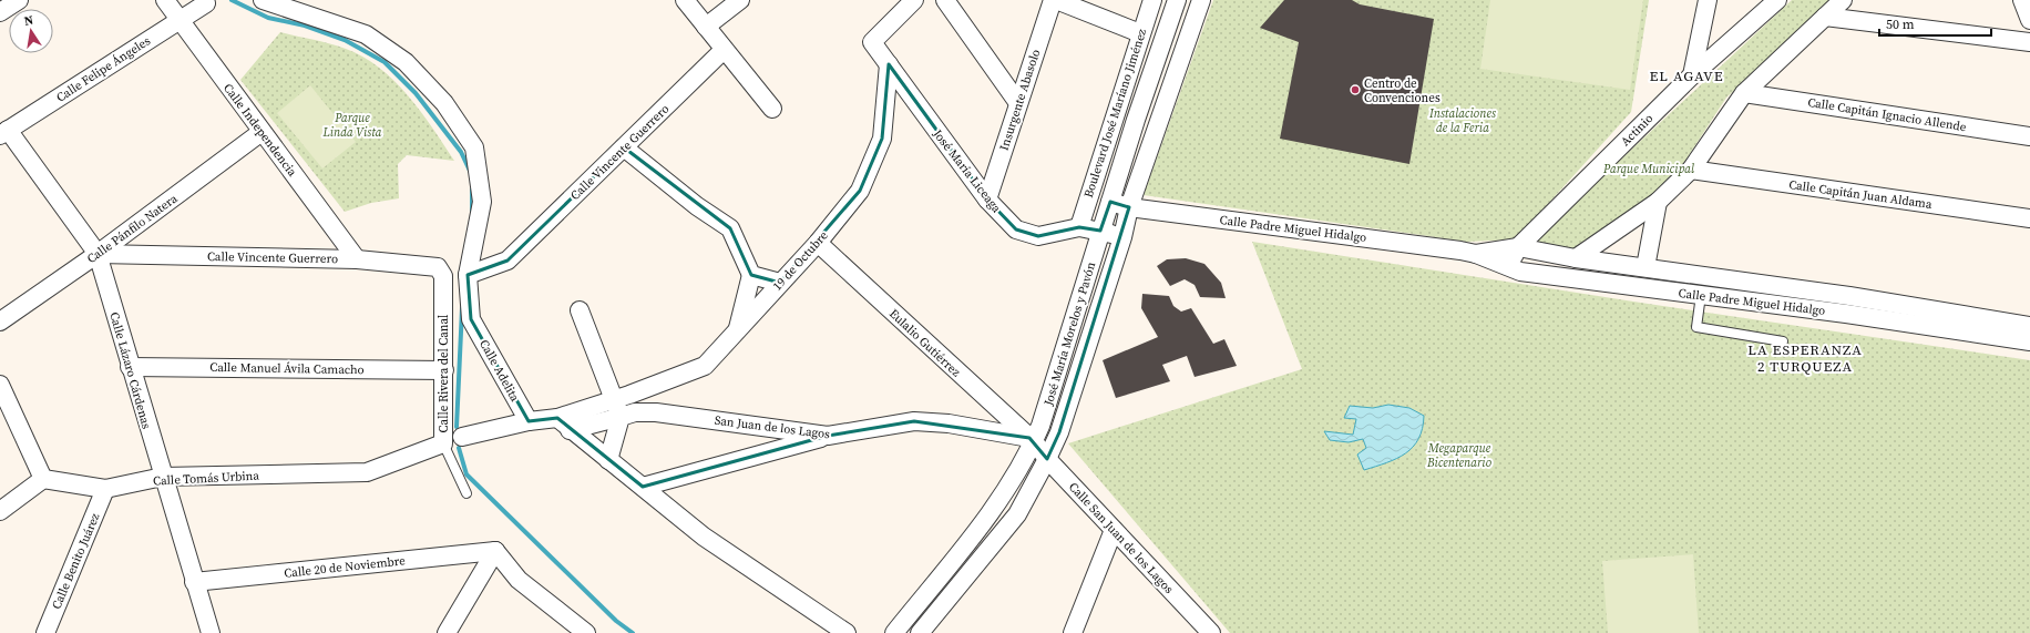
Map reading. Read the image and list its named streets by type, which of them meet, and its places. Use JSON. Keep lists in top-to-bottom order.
{
  "streets": {
    "street": [
      "Calle Felipe Ángeles",
      "Insurgente Abasolo",
      "Boulevard José Maríano Jiménez",
      "Calle Capitán Ignacio Allende",
      "Calle Independencia",
      "Actinio",
      "Calle Vincente Guerrero",
      "José María Liceaga",
      "Calle Capitán Juan Aldama",
      "Calle Pánfilo Natera",
      "Calle Padre Miguel Hidalgo",
      "19 de Octubre",
      "José María Morelos y Pavón",
      "Eulalio Gutiérrez",
      "Calle Manuel Ávila Camacho",
      "Calle Lázaro Cárdenas",
      "Calle Adelita",
      "Calle Rivera del Canal",
      "San Juan de los Lagos",
      "Calle Tomás Urbina",
      "Calle San Juan de los Lagos",
      "Calle Benito Juárez",
      "Calle 20 de Noviembre"
    ]
  },
  "crossings": [
    ["Calle Felipe Ángeles", "Calle Independencia"],
    ["Calle Felipe Ángeles", "Calle Lázaro Cárdenas"],
    ["Insurgente Abasolo", "José María Liceaga"],
    ["Boulevard José Maríano Jiménez", "José María Liceaga"],
    ["Calle Independencia", "Calle Vincente Guerrero"],
    ["Calle Independencia", "Calle Pánfilo Natera"],
    ["Actinio", "Calle Padre Miguel Hidalgo"],
    ["Calle Vincente Guerrero", "Calle Pánfilo Natera"],
    ["Calle Vincente Guerrero", "Calle Lázaro Cárdenas"],
    ["Calle Vincente Guerrero", "Calle Adelita"],
    ["Calle Vincente Guerrero", "Calle Rivera del Canal"],
    ["José María Liceaga", "19 de Octubre"],
    ["José María Liceaga", "José María Morelos y Pavón"],
    ["Calle Pánfilo Natera", "Calle Lázaro Cárdenas"],
    ["Calle Padre Miguel Hidalgo", "José María Morelos y Pavón"],
    ["19 de Octubre", "Eulalio Gutiérrez"],
    ["José María Morelos y Pavón", "Eulalio Gutiérrez"],
    ["José María Morelos y Pavón", "San Juan de los Lagos"],
    ["José María Morelos y Pavón", "Calle San Juan de los Lagos"],
    ["Eulalio Gutiérrez", "San Juan de los Lagos"],
    ["Eulalio Gutiérrez", "Calle San Juan de los Lagos"],
    ["Calle Manuel Ávila Camacho", "Calle Lázaro Cárdenas"],
    ["Calle Manuel Ávila Camacho", "Calle Rivera del Canal"],
    ["Calle Lázaro Cárdenas", "Calle Tomás Urbina"],
    ["Calle Lázaro Cárdenas", "Calle 20 de Noviembre"],
    ["Calle Rivera del Canal", "Calle Tomás Urbina"],
    ["San Juan de los Lagos", "Calle San Juan de los Lagos"],
    ["Calle Tomás Urbina", "Calle Benito Juárez"]
  ],
  "districts": ["EL AGAVE", "LA ESPERANZA 2 TURQUEZA"],
  "parks": [
    "Instalaciones de la Feria",
    "Parque Linda Vista",
    "Parque Municipal",
    "Megaparque Bicentenario"
  ],
  "places": ["Centro de Convenciones"],
  "scale_bar": "50 m",
  "north": "top"
}
